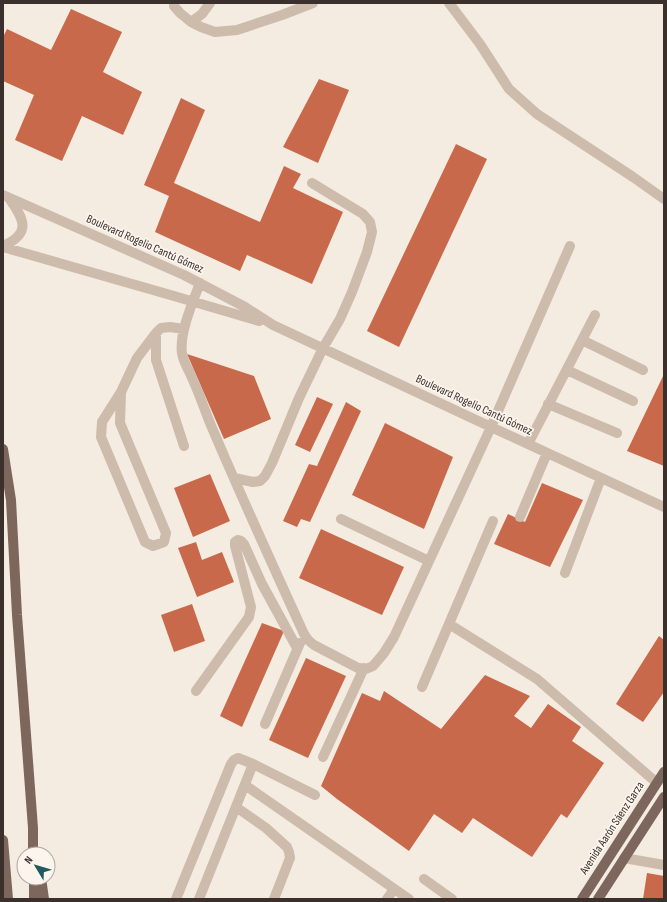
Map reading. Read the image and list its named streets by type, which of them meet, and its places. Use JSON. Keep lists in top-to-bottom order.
{
  "streets": {
    "main road": ["Avenida Aarón Sáenz Garza"],
    "street": ["Boulevard Rogelio Cantú Gómez"]
  },
  "north": "top left"
}
